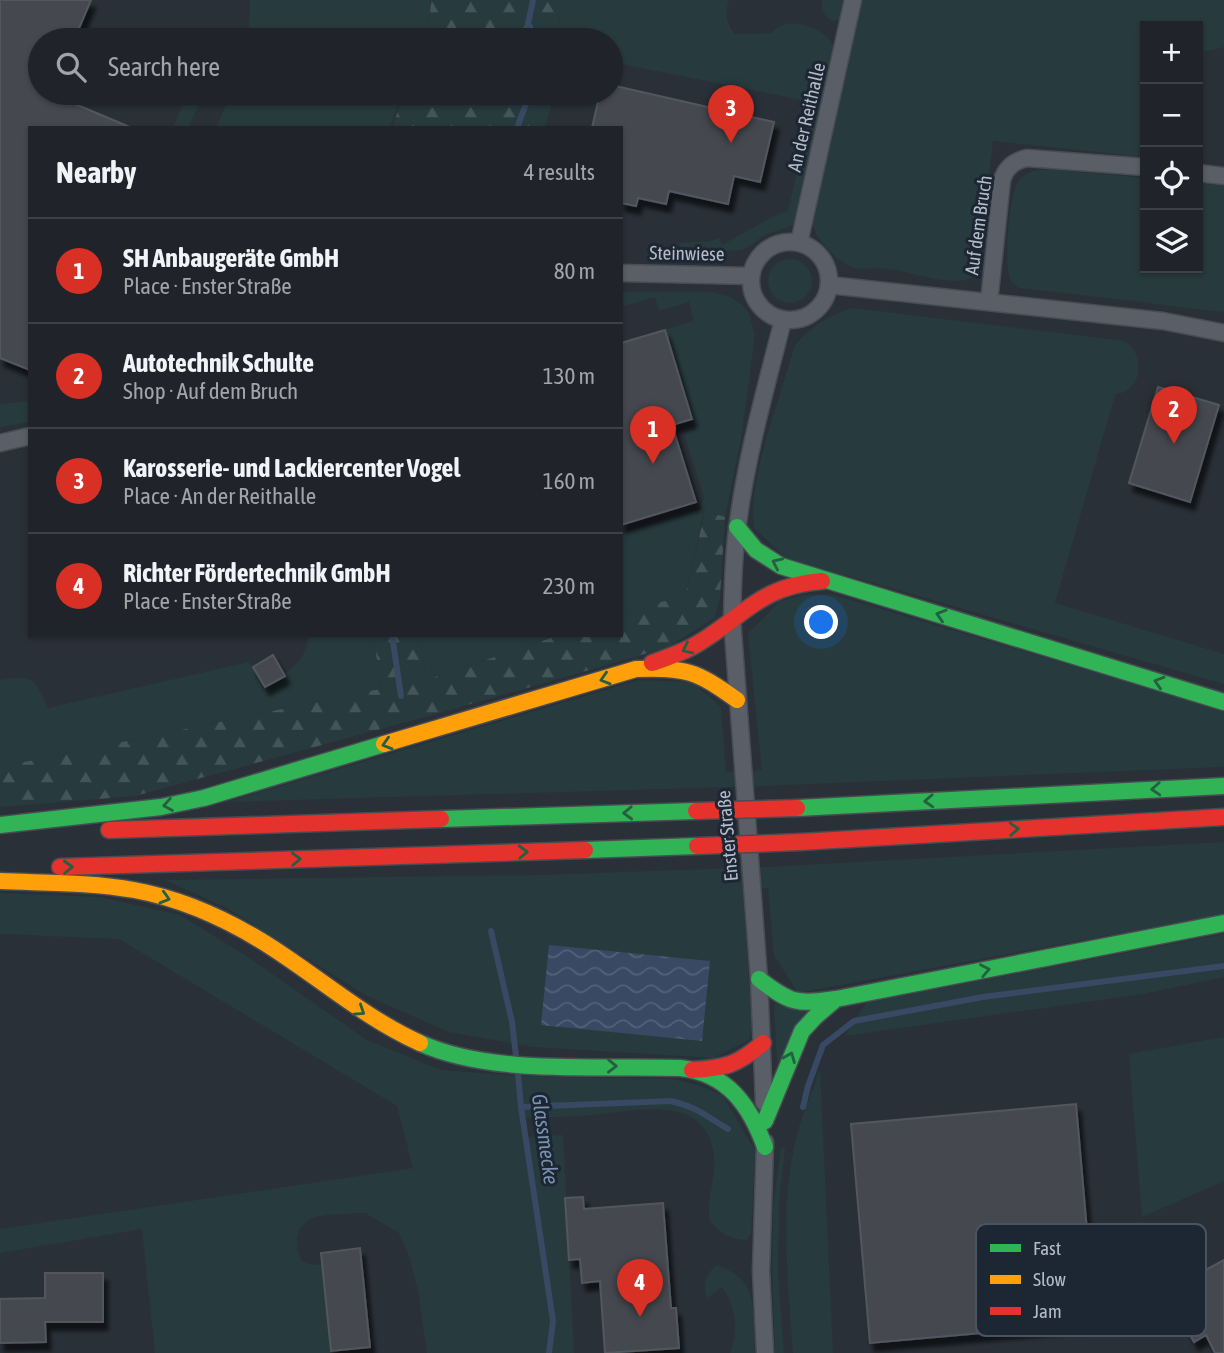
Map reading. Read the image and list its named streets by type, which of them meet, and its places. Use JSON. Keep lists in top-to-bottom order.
{
  "streets": {
    "street": [
      "An der Reithalle",
      "Auf dem Bruch",
      "Steinwiese",
      "Enster Straße"
    ]
  },
  "crossings": [
    ["An der Reithalle", "Auf dem Bruch"],
    ["An der Reithalle", "Steinwiese"],
    ["An der Reithalle", "Enster Straße"],
    ["Auf dem Bruch", "Steinwiese"],
    ["Auf dem Bruch", "Enster Straße"],
    ["Steinwiese", "Enster Straße"]
  ],
  "water": ["Glassmecke"],
  "legend": ["Fast", "Slow", "Jam"],
  "page": {
    "map_buttons": ["+", "−"],
    "search": "Search here",
    "pins": [
      "3",
      "2",
      "1",
      "4"
    ],
    "heading": ["Nearby", "4 results"],
    "list": [
      {
        "mark": "1",
        "name": "SH Anbaugeräte GmbH",
        "note": "Place · Enster Straße",
        "value": "80 m"
      },
      {
        "mark": "2",
        "name": "Autotechnik Schulte",
        "note": "Shop · Auf dem Bruch",
        "value": "130 m"
      },
      {
        "mark": "3",
        "name": "Karosserie- und Lackiercenter Vogel",
        "note": "Place · An der Reithalle",
        "value": "160 m"
      },
      {
        "mark": "4",
        "name": "Richter Fördertechnik GmbH",
        "note": "Place · Enster Straße",
        "value": "230 m"
      }
    ]
  }
}
